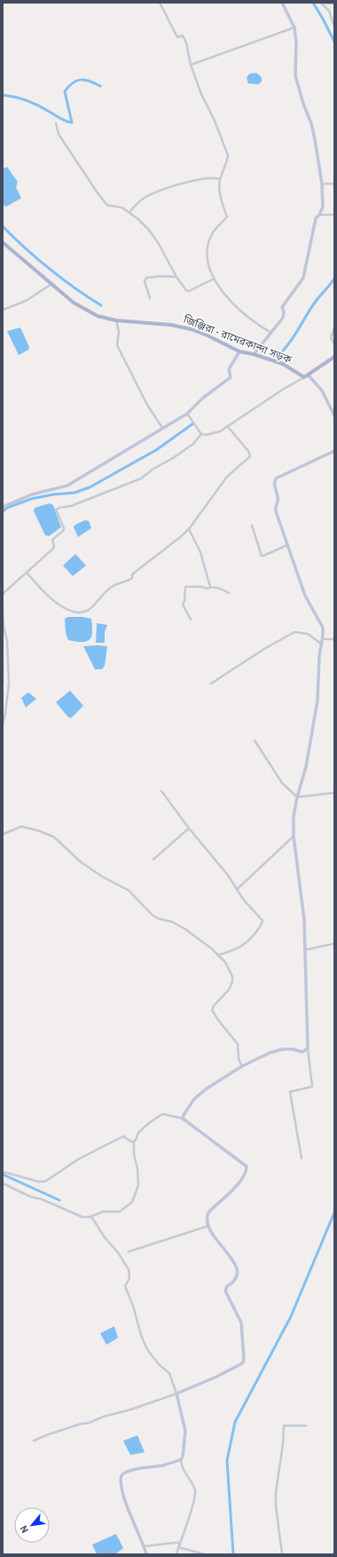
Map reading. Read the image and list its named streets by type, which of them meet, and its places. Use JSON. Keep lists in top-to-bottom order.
{
  "streets": {
    "main road": ["জিঞ্জিরা - রামেরকান্দা সড়ক"]
  },
  "north": "bottom left"
}
